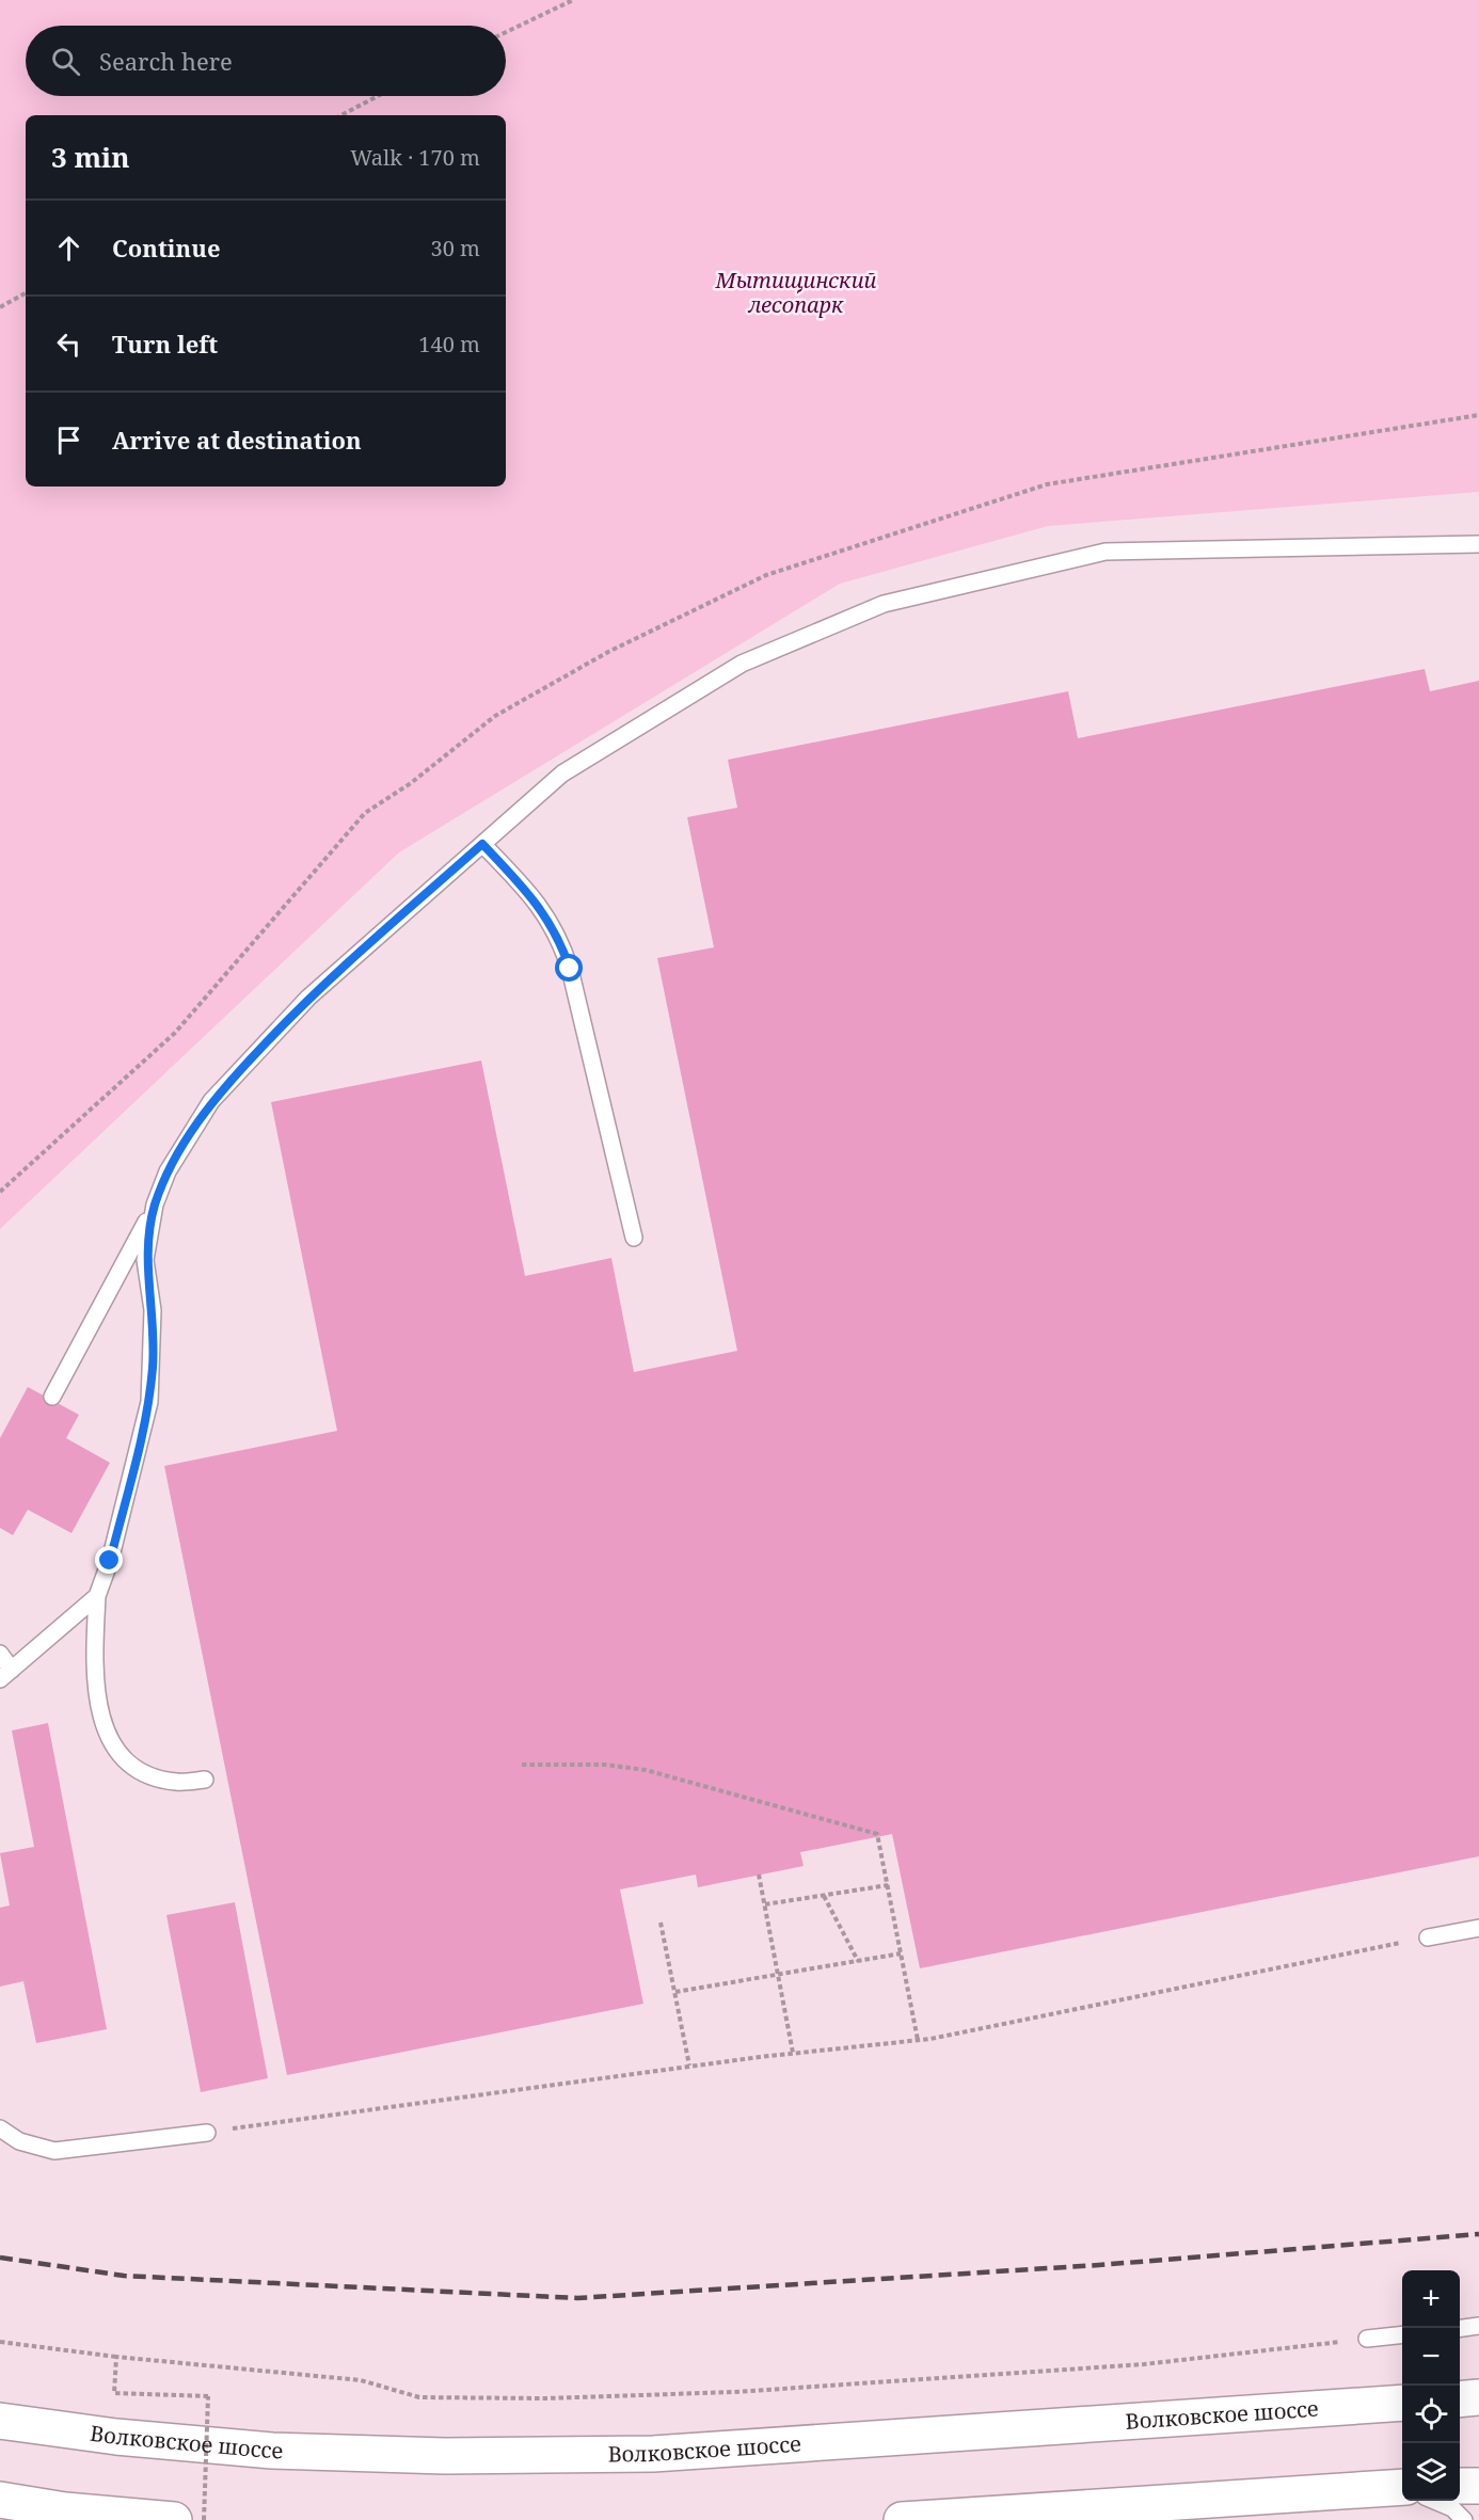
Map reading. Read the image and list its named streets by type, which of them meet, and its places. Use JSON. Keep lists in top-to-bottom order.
{
  "streets": {
    "main road": ["Волковское шоссе"]
  },
  "parks": ["Мытищинский лесопарк"],
  "page": {
    "search": "Search here",
    "heading": ["3 min", "Walk · 170 m"],
    "list": [
      ["Continue", "30 m"],
      ["Turn left", "140 m"],
      "Arrive at destination"
    ],
    "map_buttons": ["+", "−"]
  }
}
